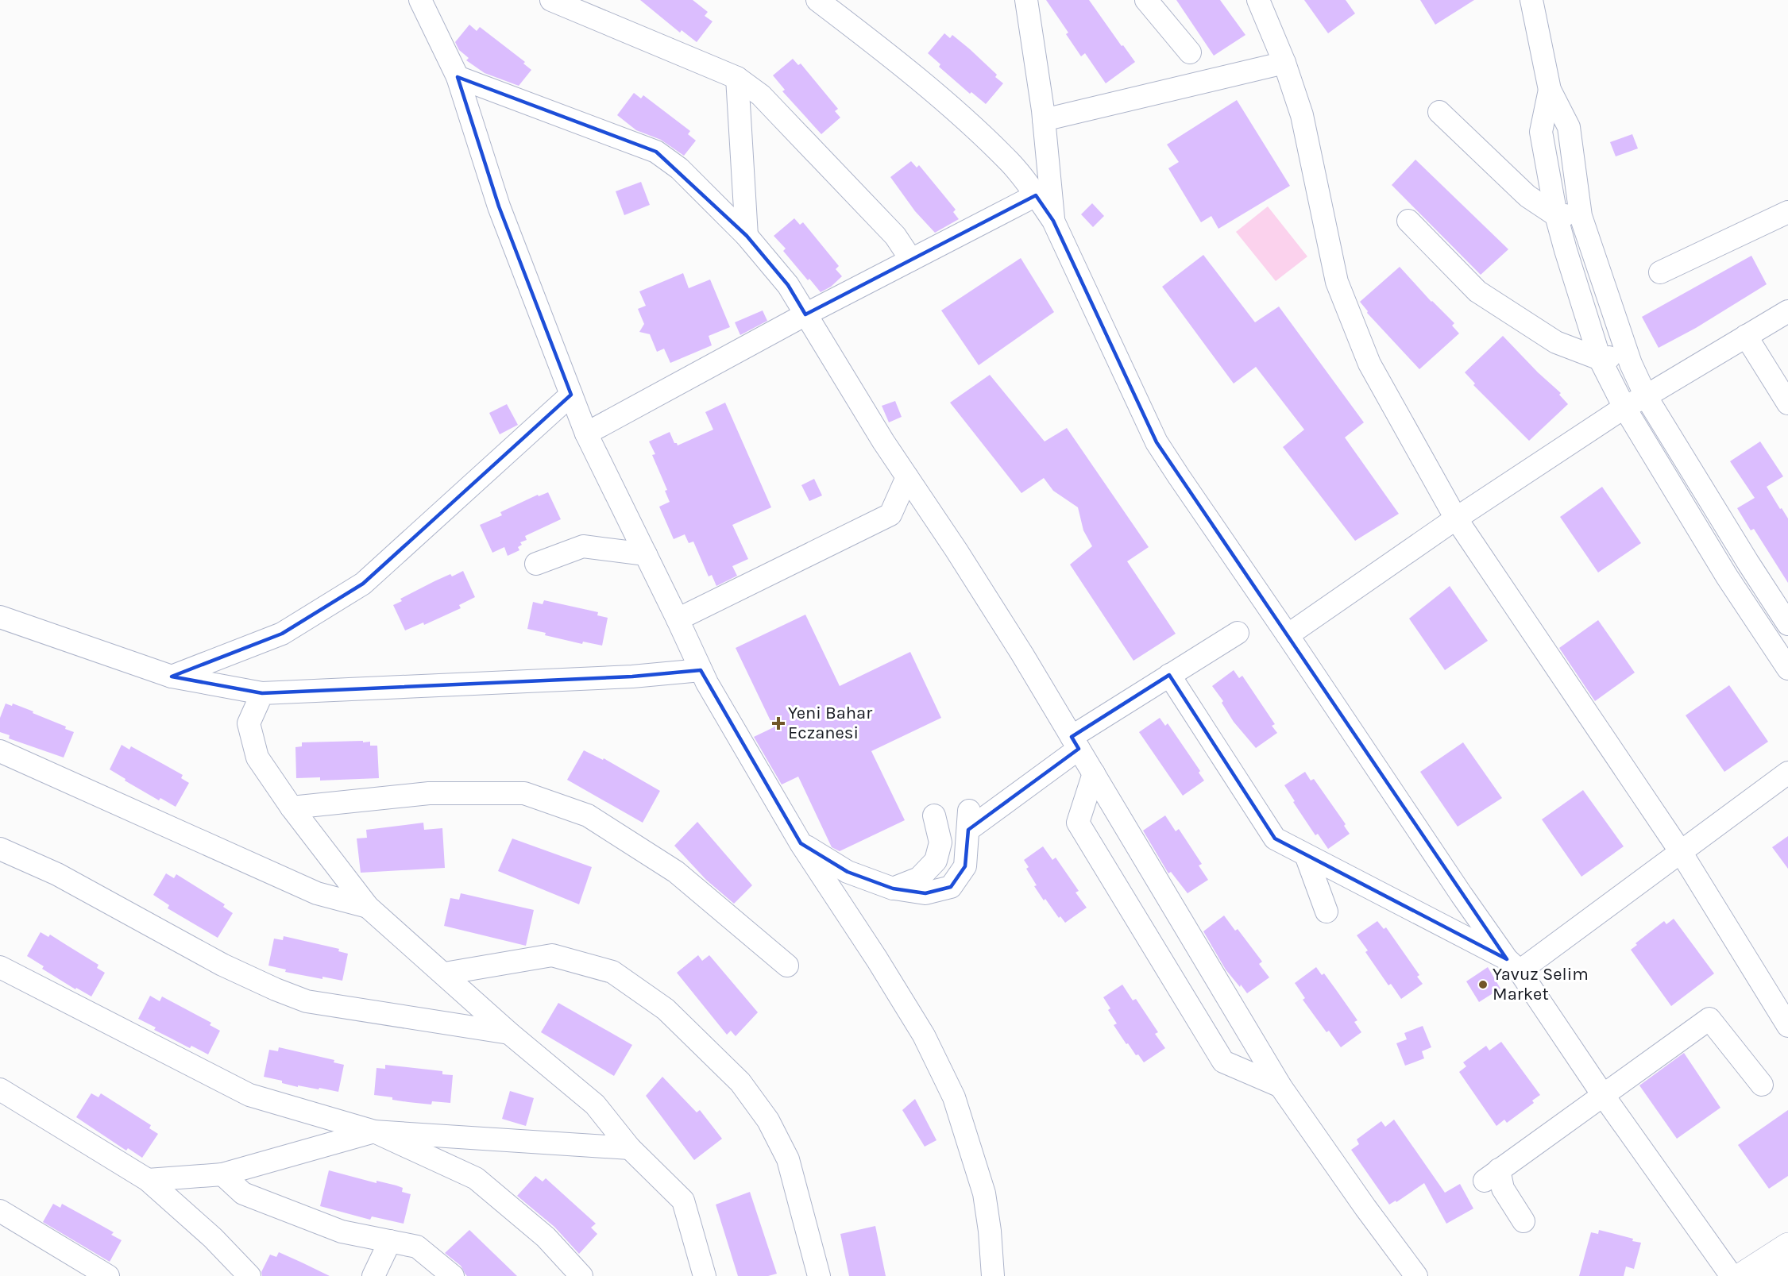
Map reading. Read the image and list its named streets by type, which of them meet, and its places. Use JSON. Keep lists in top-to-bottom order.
{
  "places": {
    "health": ["Yeni Bahar Eczanesi"],
    "other": ["Yavuz Selim Market"]
  }
}
